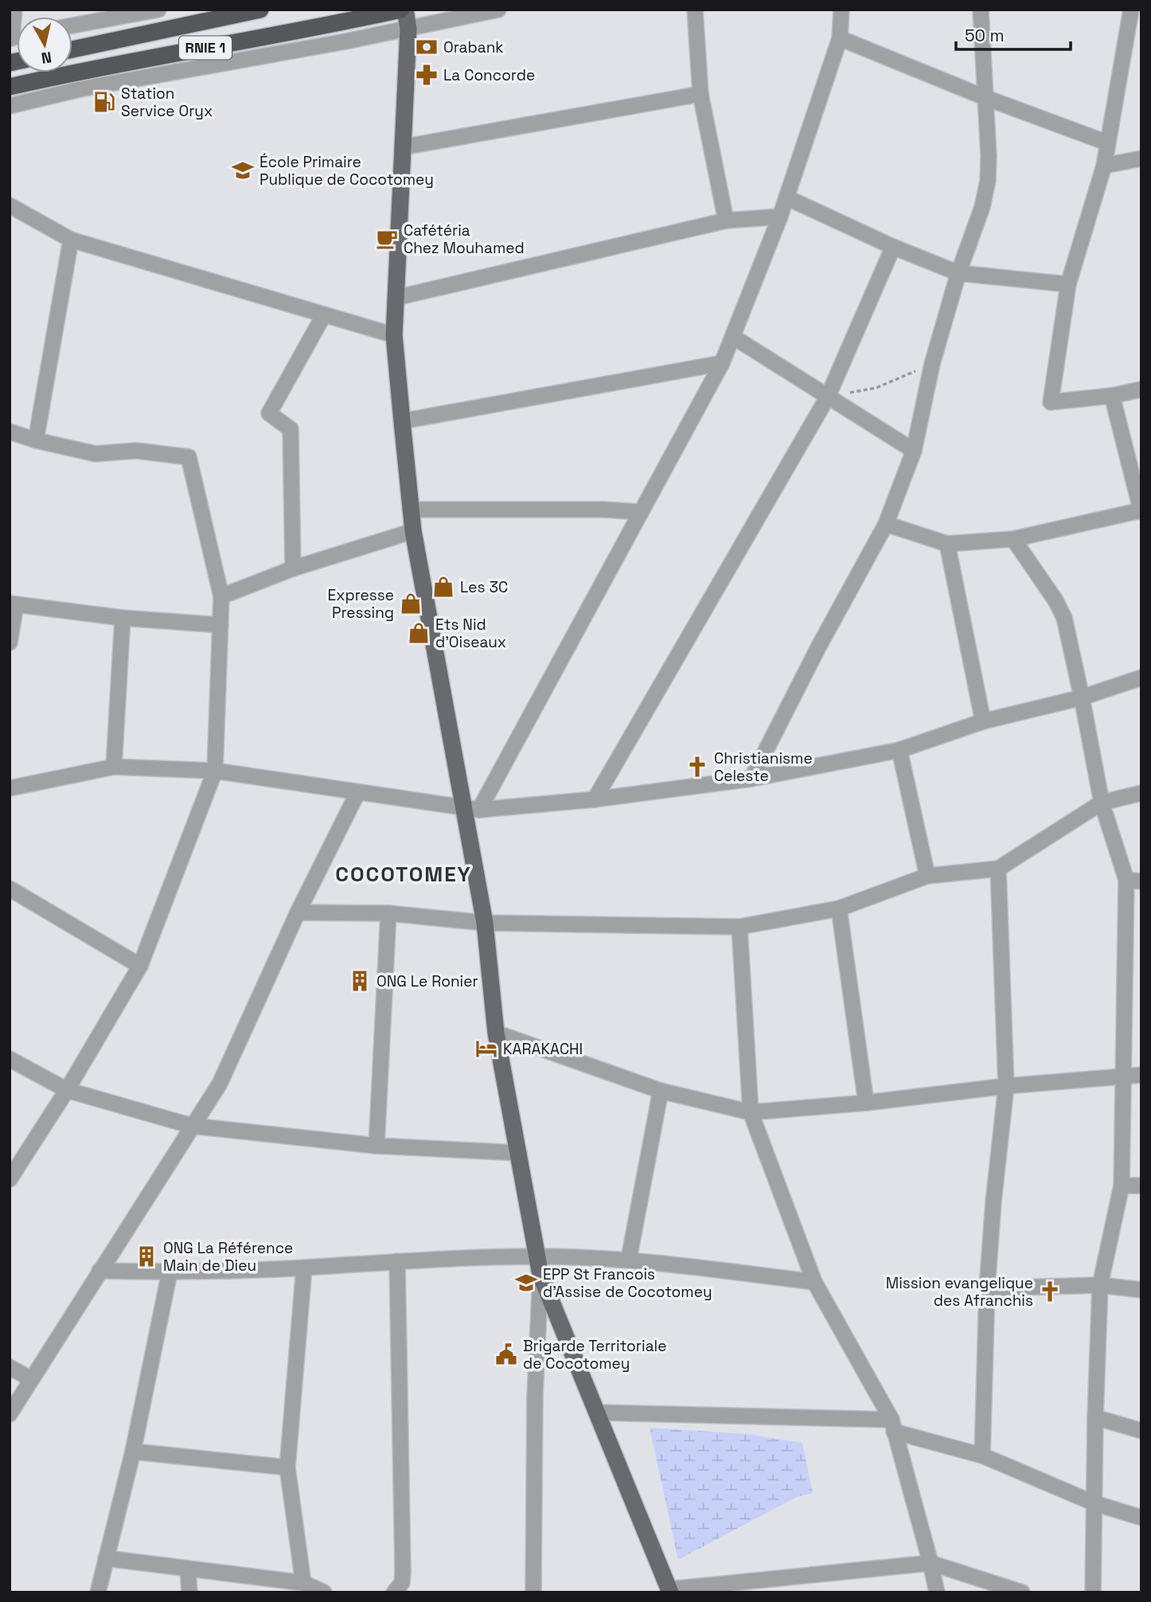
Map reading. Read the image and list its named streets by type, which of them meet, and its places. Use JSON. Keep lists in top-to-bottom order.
{
  "streets": {
    "highway": ["RNIE 1"]
  },
  "districts": ["COCOTOMEY"],
  "places": {
    "bank": ["Orabank"],
    "pharmacy": ["La Concorde"],
    "fuel station": ["Station Service Oryx"],
    "school or university": ["École Primaire Publique de Cocotomey", "EPP St Francois d'Assise de Cocotomey"],
    "cafe": ["Cafétéria Chez Mouhamed"],
    "shop": ["Les 3C", "Expresse Pressing", "Ets Nid d'Oiseaux"],
    "church": ["Christianisme Celeste", "Mission evangelique des Afranchis"],
    "building": ["ONG Le Ronier", "ONG La Référence Main de Dieu"],
    "hotel": ["KARAKACHI"],
    "public building": ["Brigarde Territoriale de Cocotomey"]
  },
  "scale_bar": "50 m",
  "north": "bottom"
}
